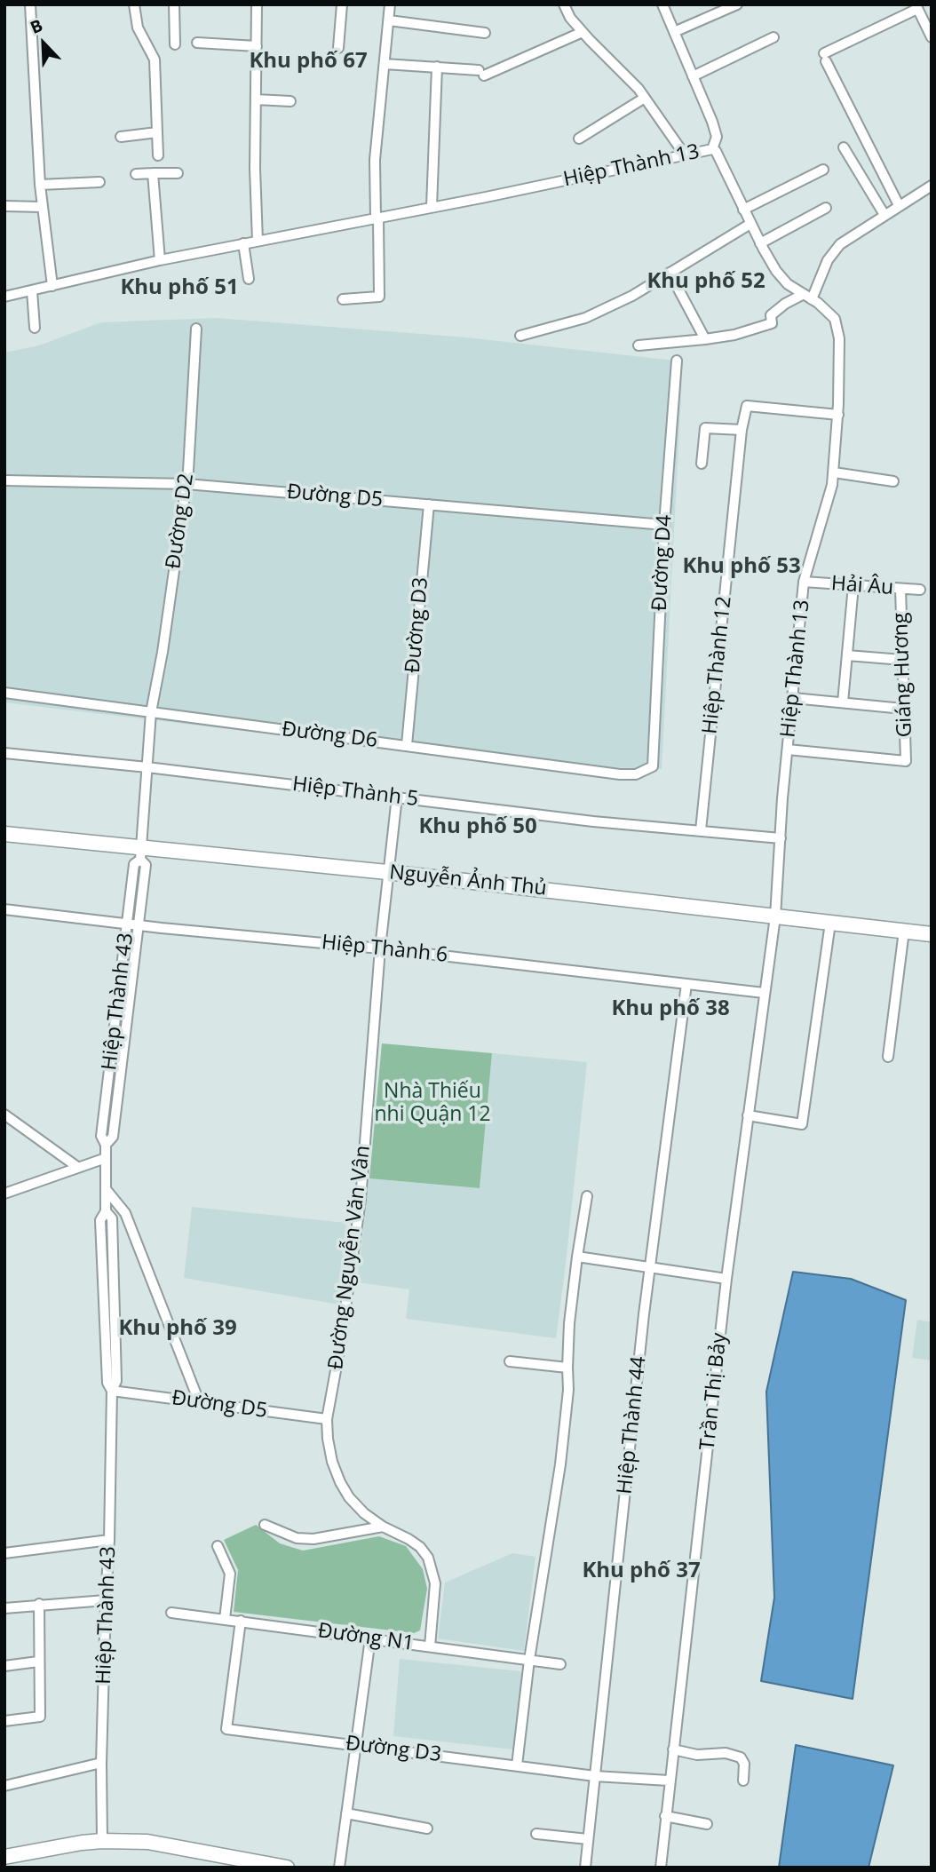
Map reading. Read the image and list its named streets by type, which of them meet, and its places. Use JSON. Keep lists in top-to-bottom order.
{
  "streets": {
    "main road": ["Nguyễn Ảnh Thủ"],
    "street": [
      "Hiệp Thành 13",
      "Đường D5",
      "Đường D2",
      "Đường D4",
      "Hải Âu",
      "Đường D3",
      "Hiệp Thành 12",
      "Giáng Hương",
      "Đường D6",
      "Hiệp Thành 5",
      "Hiệp Thành 6",
      "Hiệp Thành 43",
      "Đường Nguyễn Văn Vân",
      "Trần Thị Bảy",
      "Hiệp Thành 44",
      "Đường N1"
    ]
  },
  "crossings": [
    ["Hiệp Thành 13", "Hải Âu"],
    ["Hiệp Thành 13", "Hiệp Thành 12"],
    ["Hiệp Thành 13", "Giáng Hương"],
    ["Hiệp Thành 13", "Hiệp Thành 5"],
    ["Hiệp Thành 13", "Nguyễn Ảnh Thủ"],
    ["Hiệp Thành 13", "Trần Thị Bảy"],
    ["Đường D5", "Đường D2"],
    ["Đường D5", "Đường D4"],
    ["Đường D5", "Đường D3"],
    ["Đường D5", "Hiệp Thành 43"],
    ["Đường D5", "Đường Nguyễn Văn Vân"],
    ["Đường D2", "Đường D6"],
    ["Đường D2", "Hiệp Thành 43"],
    ["Đường D4", "Đường D6"],
    ["Hải Âu", "Giáng Hương"],
    ["Đường D3", "Đường D6"],
    ["Đường D3", "Trần Thị Bảy"],
    ["Đường D3", "Hiệp Thành 44"],
    ["Đường D3", "Đường N1"],
    ["Hiệp Thành 12", "Hiệp Thành 5"],
    ["Đường D6", "Hiệp Thành 43"],
    ["Hiệp Thành 5", "Hiệp Thành 43"],
    ["Hiệp Thành 5", "Đường Nguyễn Văn Vân"],
    ["Nguyễn Ảnh Thủ", "Hiệp Thành 43"],
    ["Nguyễn Ảnh Thủ", "Đường Nguyễn Văn Vân"],
    ["Nguyễn Ảnh Thủ", "Trần Thị Bảy"],
    ["Hiệp Thành 6", "Hiệp Thành 43"],
    ["Hiệp Thành 6", "Đường Nguyễn Văn Vân"],
    ["Hiệp Thành 6", "Trần Thị Bảy"],
    ["Hiệp Thành 6", "Hiệp Thành 44"],
    ["Đường Nguyễn Văn Vân", "Đường N1"]
  ],
  "districts": [
    "Khu phố 67",
    "Khu phố 52",
    "Khu phố 51",
    "Khu phố 53",
    "Khu phố 50",
    "Khu phố 38",
    "Khu phố 39",
    "Khu phố 37"
  ],
  "parks": ["Nhà Thiếu nhi Quận 12"],
  "north": "top left"
}
